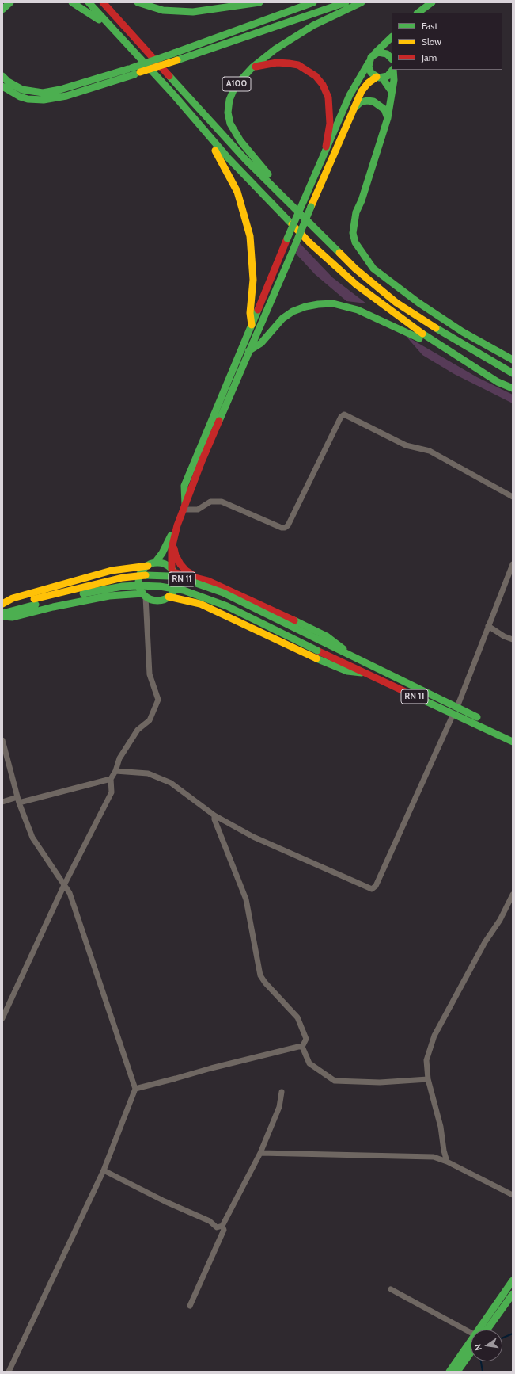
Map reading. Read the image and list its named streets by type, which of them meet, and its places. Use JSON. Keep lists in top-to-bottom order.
{
  "streets": {
    "main road": ["A100", "RN 11"]
  },
  "legend": ["Fast", "Slow", "Jam"],
  "north": "left"
}
